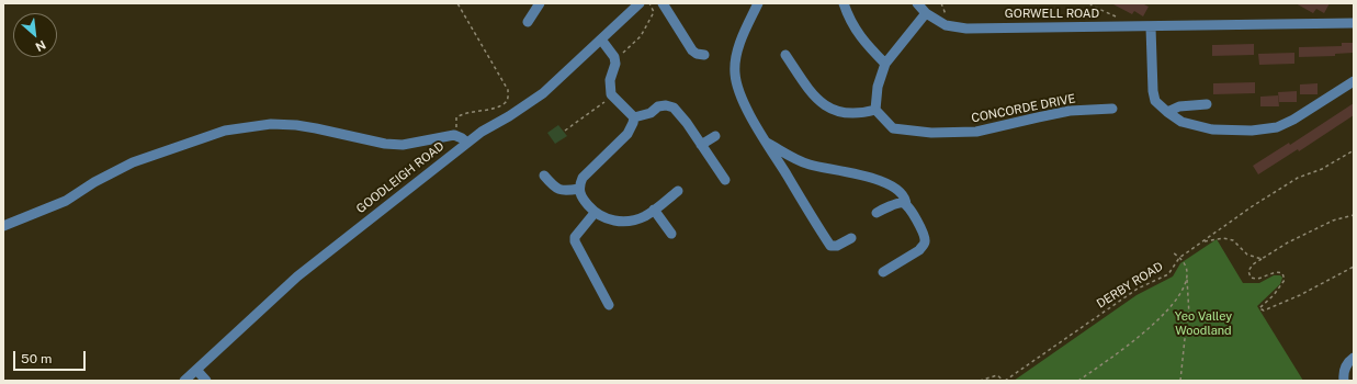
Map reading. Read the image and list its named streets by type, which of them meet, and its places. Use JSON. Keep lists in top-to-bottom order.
{
  "streets": {
    "street": ["GORWELL ROAD", "CONCORDE DRIVE", "GOODLEIGH ROAD"],
    "path": ["DERBY ROAD"]
  },
  "parks": ["Yeo Valley Woodland"],
  "scale_bar": "50 m",
  "north": "bottom right"
}
